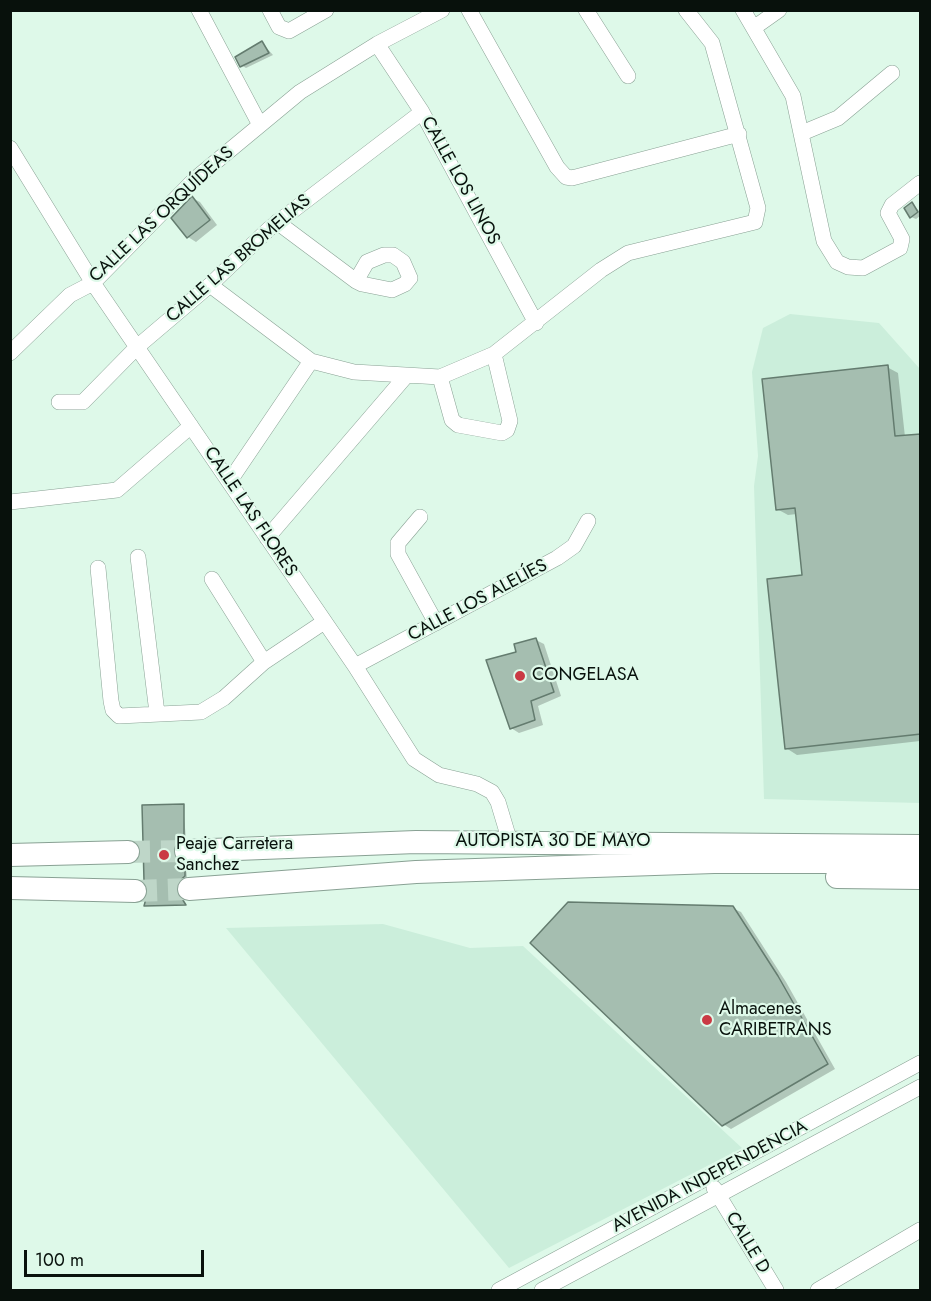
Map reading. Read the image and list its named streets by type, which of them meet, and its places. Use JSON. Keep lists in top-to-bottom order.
{
  "streets": {
    "highway": ["AUTOPISTA 30 DE MAYO"],
    "street": [
      "CALLE LOS LINOS",
      "CALLE LAS ORQUÍDEAS",
      "CALLE LAS BROMELIAS",
      "CALLE LAS FLORES",
      "CALLE LOS ALELÍES",
      "AVENIDA INDEPENDENCIA",
      "CALLE D"
    ]
  },
  "crossings": [
    ["CALLE LOS LINOS", "CALLE LAS ORQUÍDEAS"],
    ["CALLE LOS LINOS", "CALLE LAS BROMELIAS"],
    ["CALLE LAS ORQUÍDEAS", "CALLE LAS FLORES"],
    ["CALLE LAS BROMELIAS", "CALLE LAS FLORES"],
    ["CALLE LAS FLORES", "CALLE LOS ALELÍES"],
    ["CALLE LAS FLORES", "AUTOPISTA 30 DE MAYO"],
    ["AVENIDA INDEPENDENCIA", "CALLE D"]
  ],
  "places": ["CONGELASA", "Peaje Carretera Sanchez", "Almacenes CARIBETRANS"],
  "scale_bar": "100 m"
}
